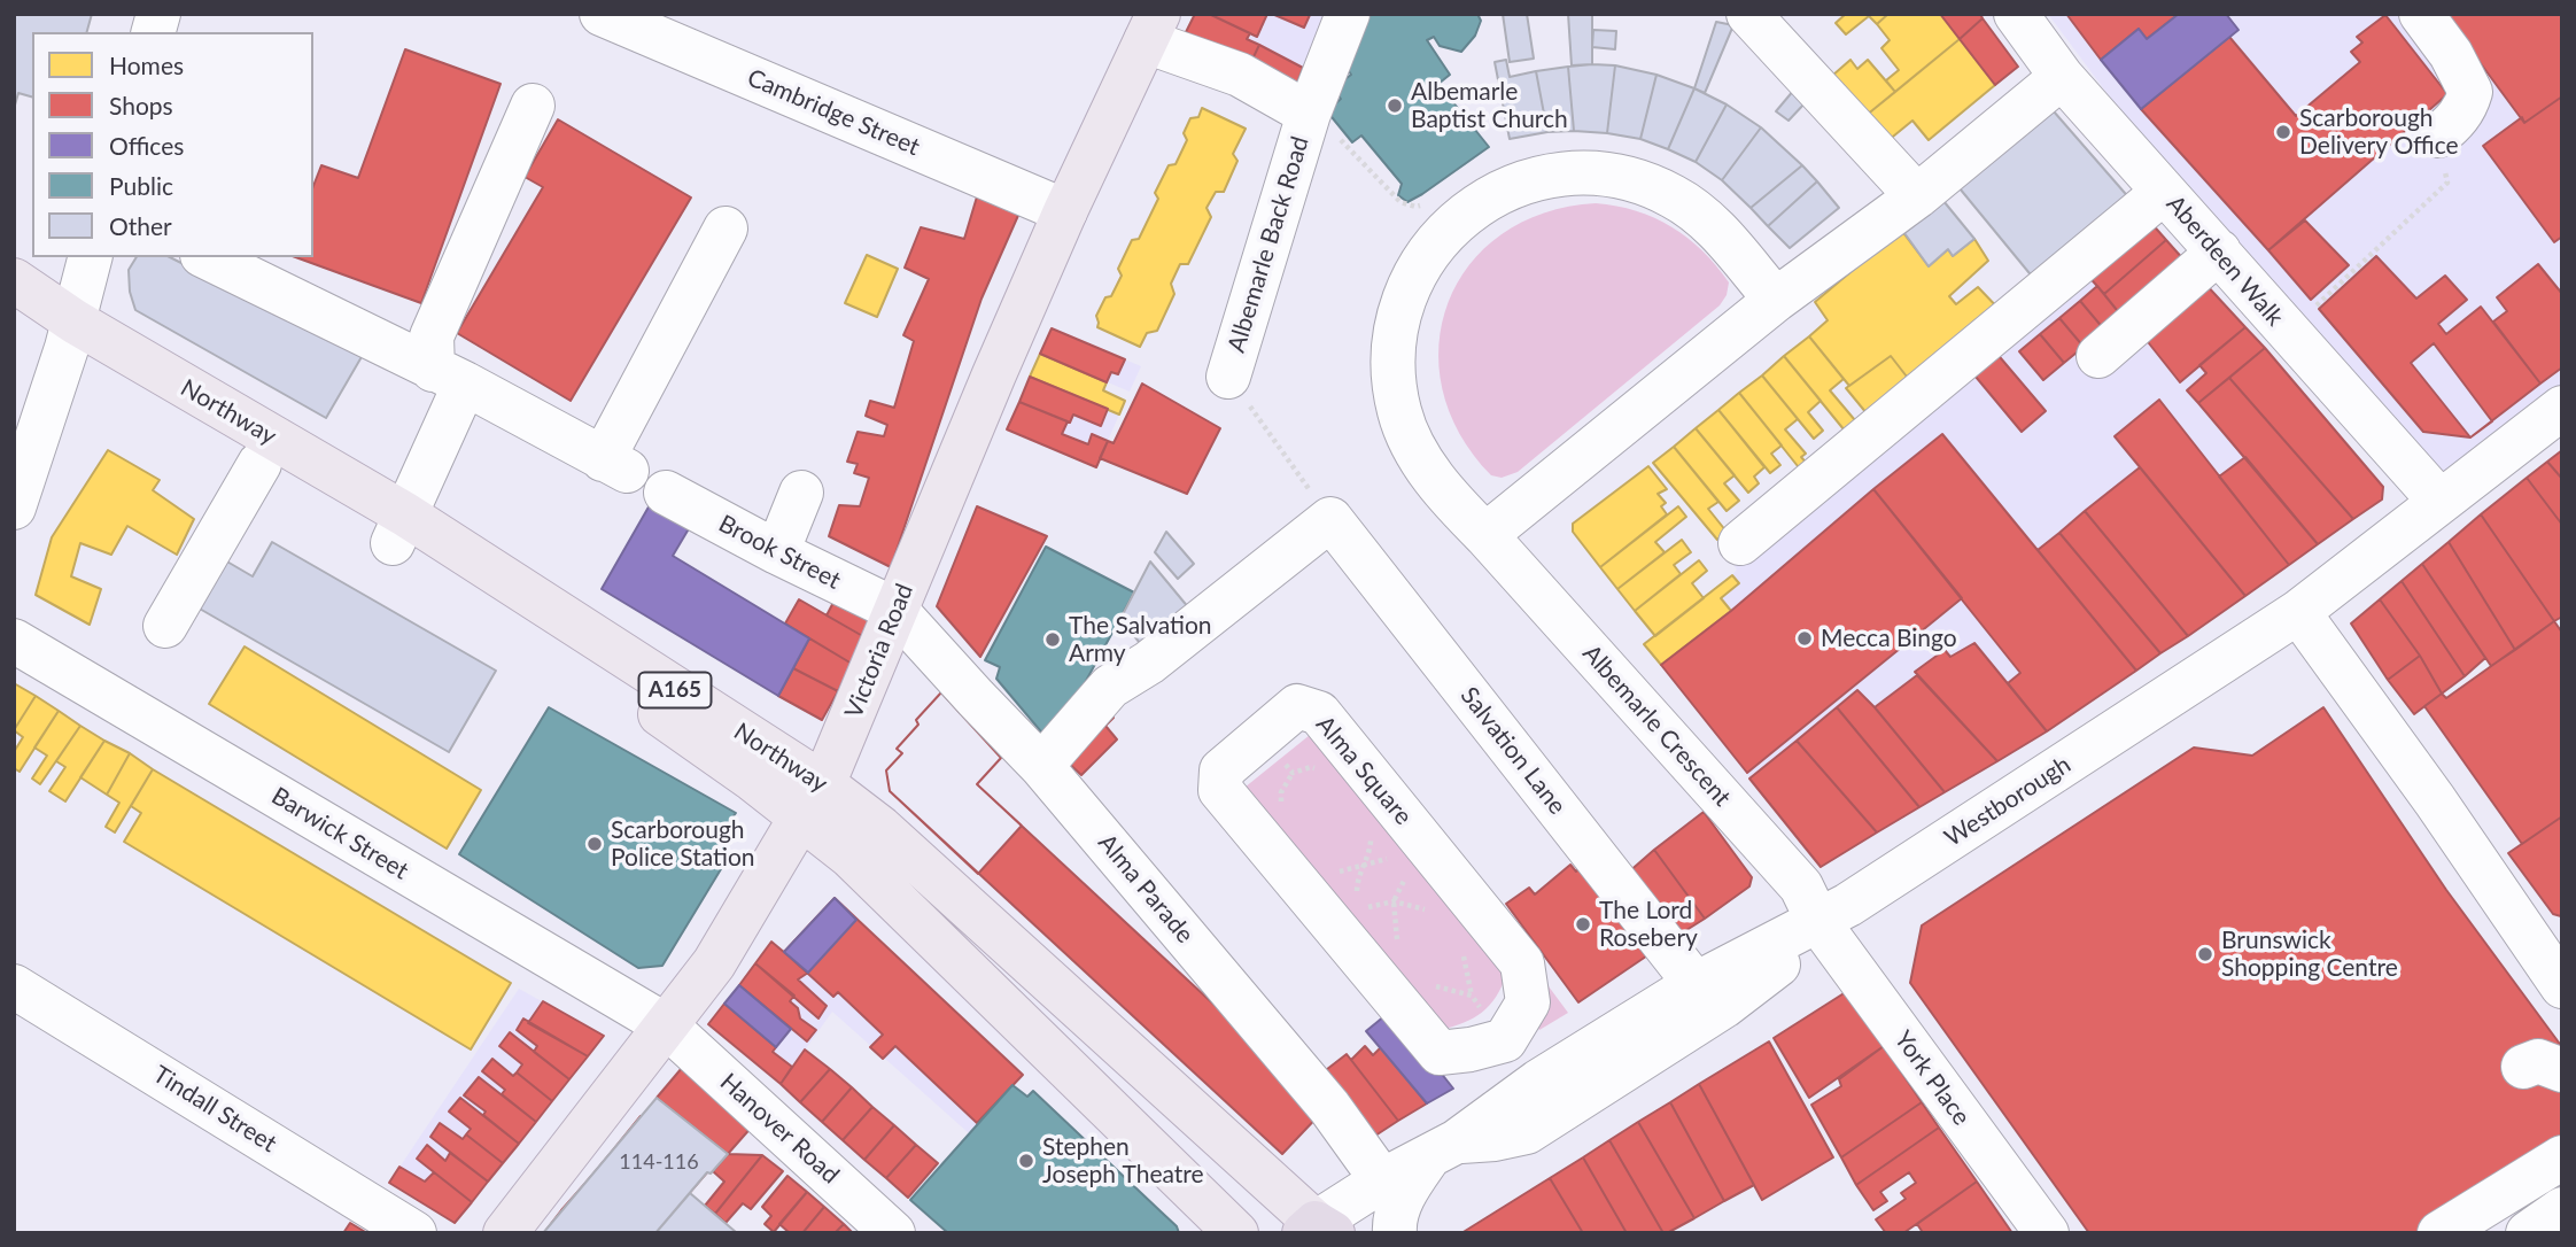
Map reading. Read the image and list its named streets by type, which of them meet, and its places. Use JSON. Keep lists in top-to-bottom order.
{
  "streets": {
    "main road": ["Northway", "Victoria Road", "A165"],
    "street": [
      "Cambridge Street",
      "Albemarle Back Road",
      "Aberdeen Walk",
      "Brook Street",
      "Albemarle Crescent",
      "Salvation Lane",
      "Alma Square",
      "Westborough",
      "Barwick Street",
      "Alma Parade",
      "York Place",
      "Tindall Street",
      "Hanover Road"
    ]
  },
  "crossings": [
    ["Cambridge Street", "Victoria Road"],
    ["Albemarle Back Road", "Victoria Road"],
    ["Aberdeen Walk", "Westborough"],
    ["Northway", "Victoria Road"],
    ["Northway", "Westborough"],
    ["Brook Street", "Victoria Road"],
    ["Brook Street", "Alma Parade"],
    ["Victoria Road", "Barwick Street"],
    ["Victoria Road", "Alma Parade"],
    ["Victoria Road", "Hanover Road"],
    ["Albemarle Crescent", "Westborough"],
    ["Albemarle Crescent", "York Place"],
    ["Salvation Lane", "Westborough"],
    ["Westborough", "Alma Parade"],
    ["Westborough", "York Place"],
    ["Barwick Street", "Hanover Road"]
  ],
  "places": [
    "Albemarle Baptist Church",
    "Scarborough Delivery Office",
    "Mecca Bingo",
    "The Salvation Army",
    "Scarborough Police Station",
    "The Lord Rosebery",
    "Brunswick Shopping Centre",
    "Stephen Joseph Theatre"
  ],
  "house_numbers": ["114-116"],
  "legend": [
    "Homes",
    "Shops",
    "Offices",
    "Public",
    "Other"
  ]
}
